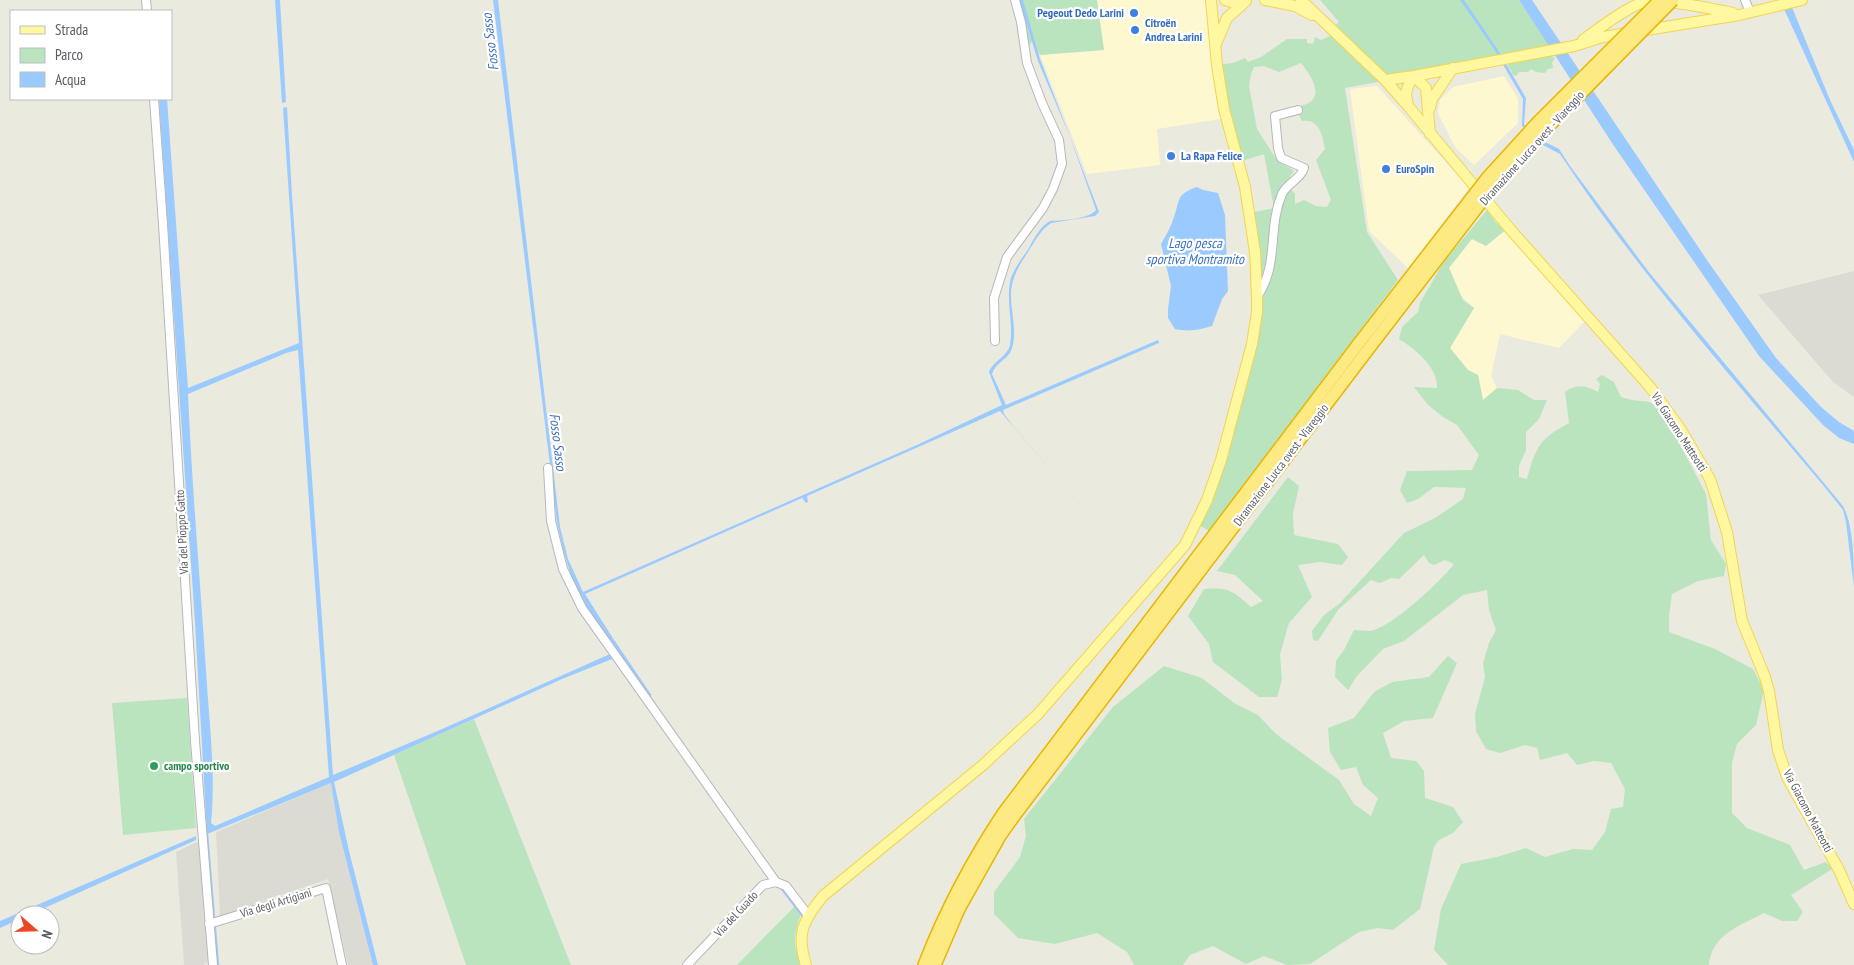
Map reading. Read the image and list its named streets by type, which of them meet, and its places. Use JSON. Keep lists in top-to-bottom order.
{
  "streets": {
    "highway": ["Diramazione Lucca ovest - Viareggio"],
    "main road": ["Via Giacomo Matteotti"],
    "street": ["Via del Pioppo Gatto", "Via degli Artigiani", "Via del Guado"]
  },
  "crossings": [
    ["Via del Pioppo Gatto", "Via degli Artigiani"]
  ],
  "water": ["Fosso Sasso", "Lago pesca sportiva Montramito"],
  "places": [
    "Pegeout Dedo Larini",
    "Citroën Andrea Larini",
    "La Rapa Felice",
    "EuroSpin",
    "campo sportivo"
  ],
  "legend": ["Strada", "Parco", "Acqua"],
  "north": "right"
}
